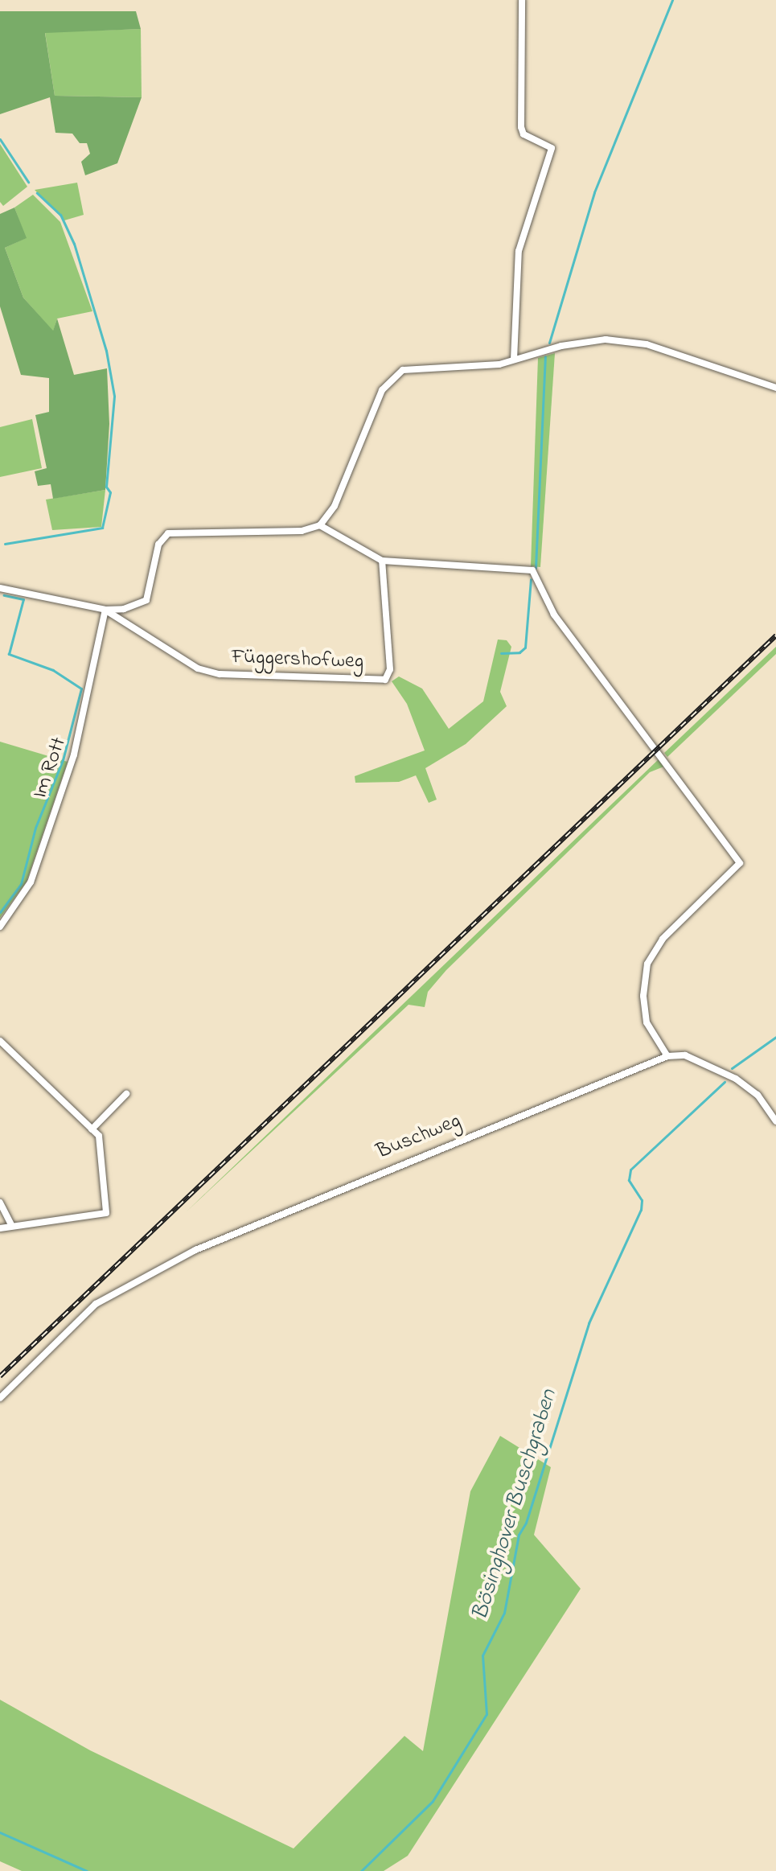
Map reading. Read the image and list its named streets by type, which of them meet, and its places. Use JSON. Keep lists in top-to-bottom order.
{
  "streets": {
    "street": ["Függershofweg", "Im Rott", "Buschweg"]
  },
  "crossings": [
    ["Függershofweg", "Im Rott"]
  ],
  "water": ["Bösinghover Buschgraben"]
}
